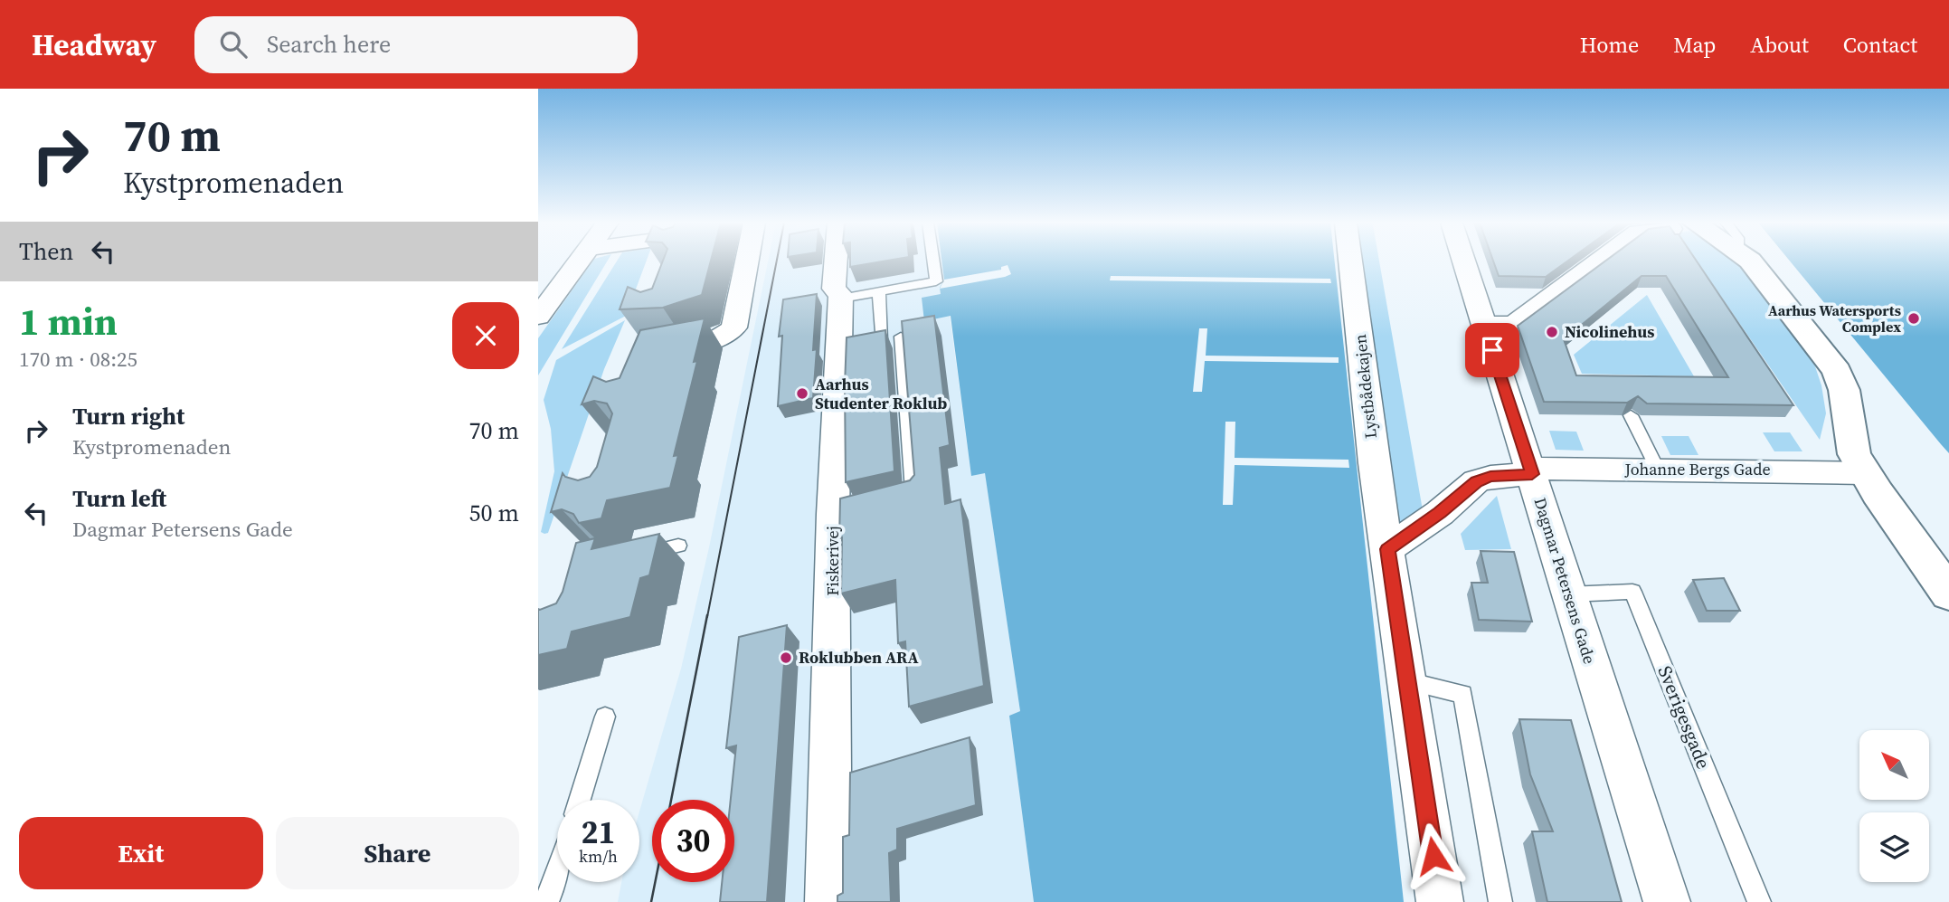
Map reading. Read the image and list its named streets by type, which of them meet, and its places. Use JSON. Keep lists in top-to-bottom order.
{
  "streets": {
    "street": [
      "Lystbådekajen",
      "Johanne Bergs Gade",
      "Fiskerivej",
      "Dagmar Petersens Gade"
    ],
    "lane": ["Sverigesgade"]
  },
  "crossings": [
    ["Lystbådekajen", "Johanne Bergs Gade"],
    ["Johanne Bergs Gade", "Dagmar Petersens Gade"],
    ["Dagmar Petersens Gade", "Sverigesgade"]
  ],
  "places": [
    "Aarhus Watersports Complex",
    "Nicolinehus",
    "Aarhus Studenter Roklub",
    "Roklubben ARA"
  ],
  "north": "top left",
  "page": {
    "header": "Headway",
    "search": "Search here",
    "nav": [
      "Home",
      "Map",
      "About",
      "Contact"
    ],
    "turn": ["70 m", "Kystpromenaden"],
    "then": "Then",
    "heading": ["1 min", "170 m · 08:25"],
    "list": [
      {
        "name": "Turn right",
        "note": "Kystpromenaden",
        "value": "70 m"
      },
      {
        "name": "Turn left",
        "note": "Dagmar Petersens Gade",
        "value": "50 m"
      }
    ],
    "speed": "21 km/h",
    "limit": "30",
    "buttons": ["Exit", "Share"]
  }
}
